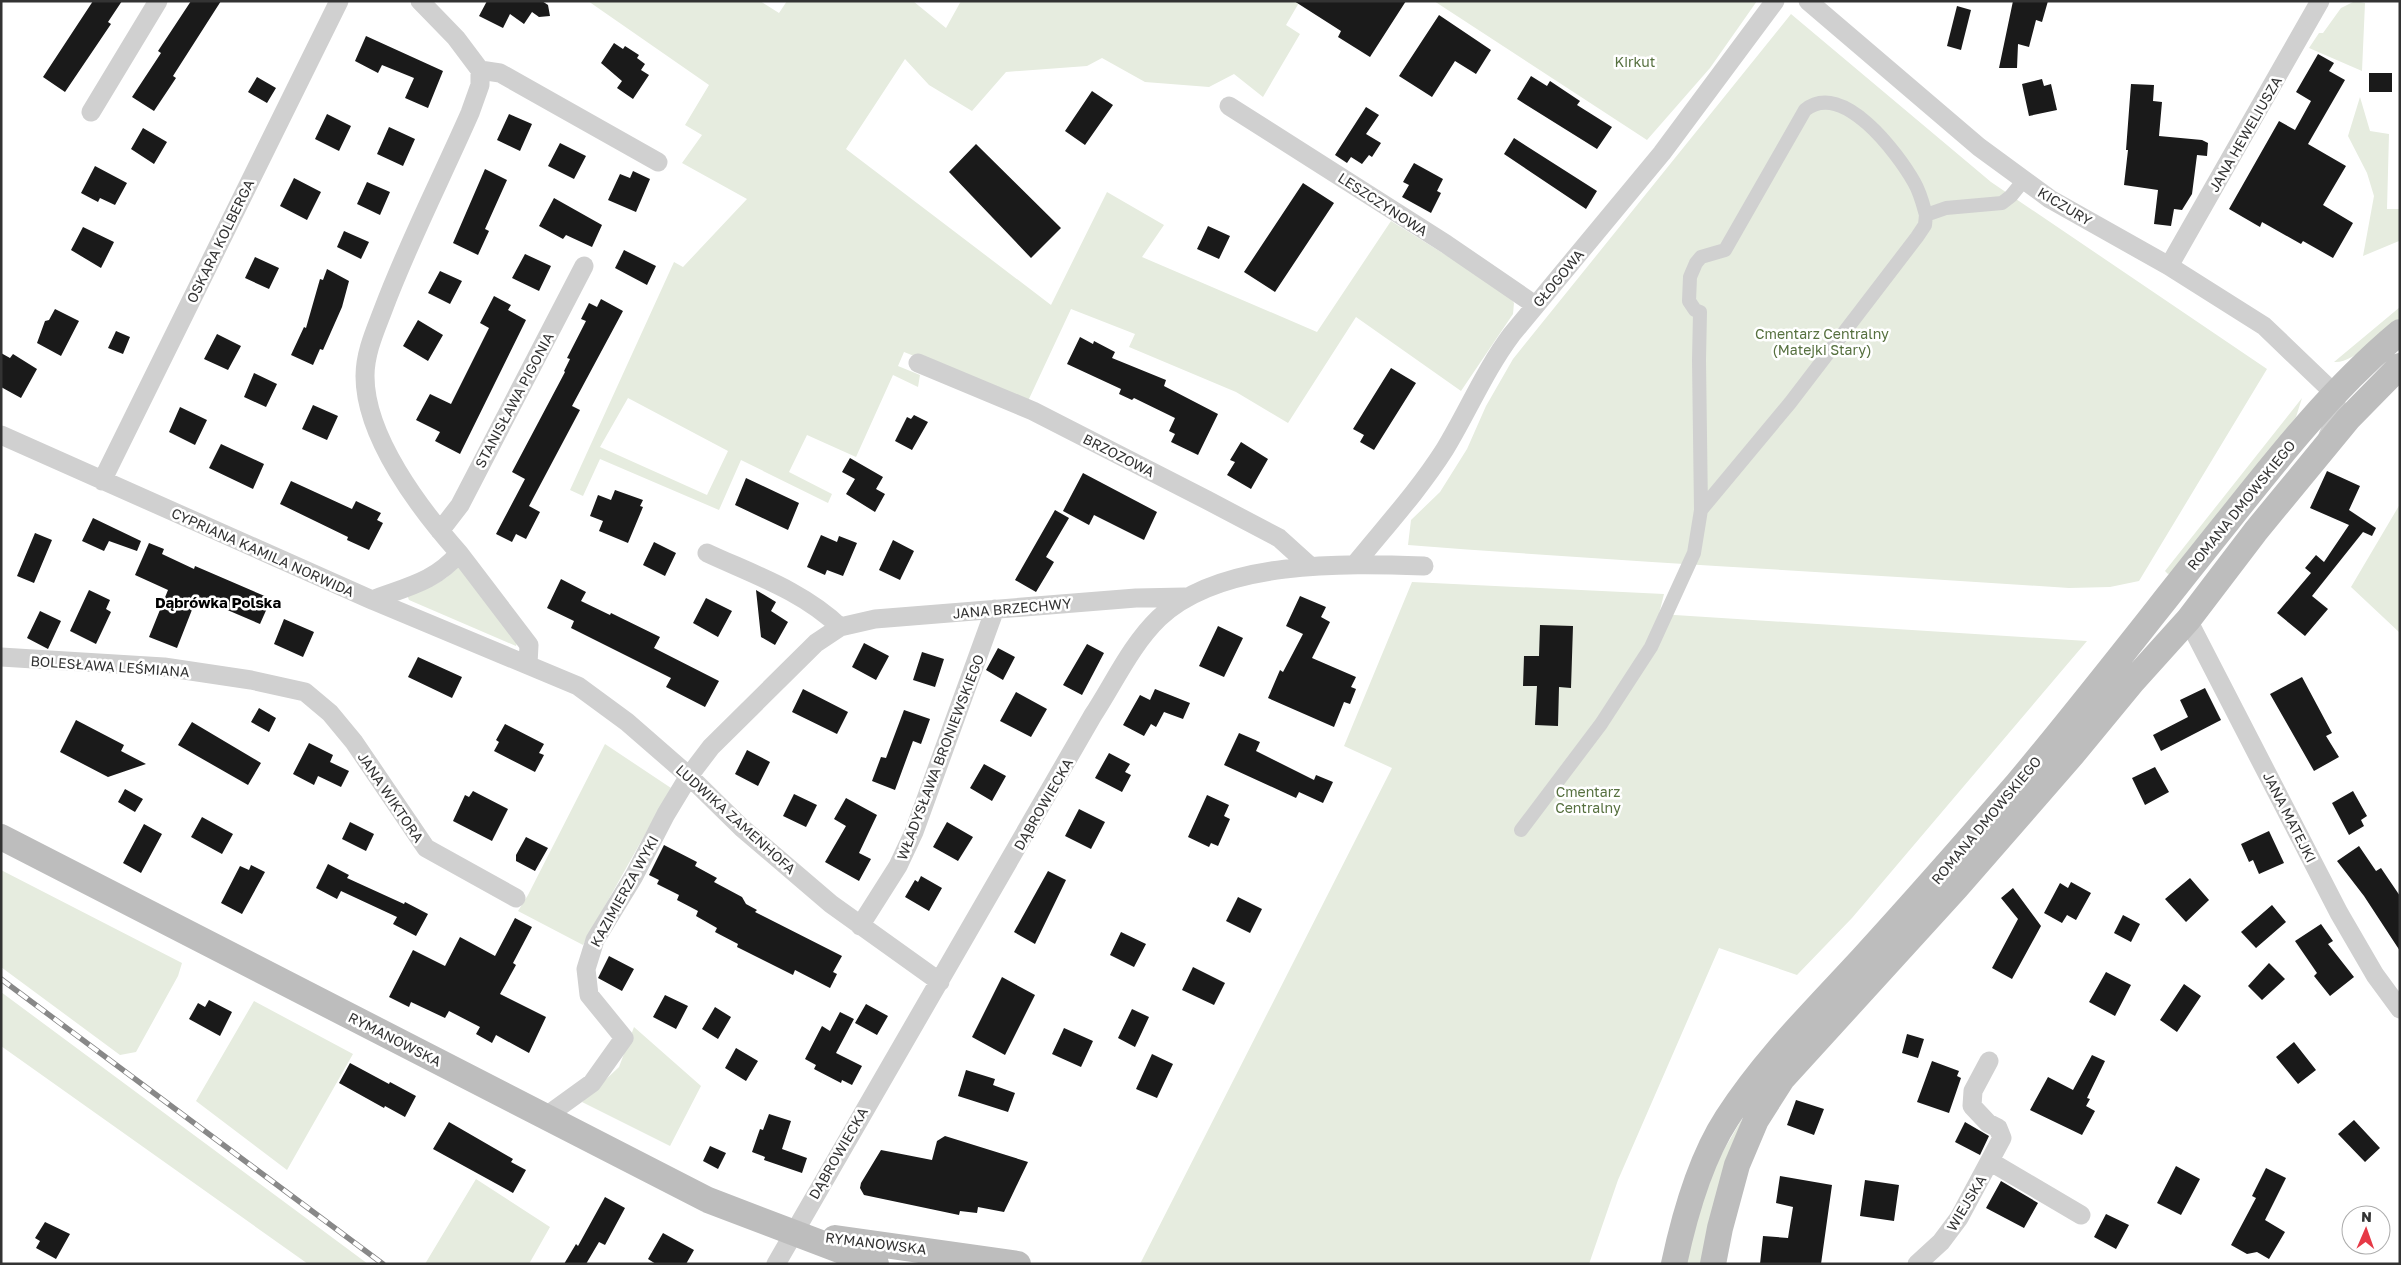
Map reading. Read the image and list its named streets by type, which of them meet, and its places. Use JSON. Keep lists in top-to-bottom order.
{
  "streets": {
    "main road": ["ROMANA DMOWSKIEGO", "RYMANOWSKA"],
    "street": [
      "JANA HEWELIUSZA",
      "LESZCZYNOWA",
      "KICZURY",
      "OSKARA KOLBERGA",
      "GŁOGOWA",
      "STANISŁAWA PIGONIA",
      "BRZOZOWA",
      "CYPRIANA KAMILA NORWIDA",
      "JANA BRZECHWY",
      "BOLESŁAWA LEŚMIANA",
      "WŁADYSŁAWA BRONIEWSKIEGO",
      "JANA WIKTORA",
      "DĄBROWIECKA",
      "JANA MATEJKI",
      "LUDWIKA ZAMENHOFA",
      "KAZIMIERZA WYKI",
      "WIEJSKA"
    ]
  },
  "crossings": [
    ["JANA HEWELIUSZA", "KICZURY"],
    ["LESZCZYNOWA", "GŁOGOWA"],
    ["KICZURY", "ROMANA DMOWSKIEGO"],
    ["OSKARA KOLBERGA", "CYPRIANA KAMILA NORWIDA"],
    ["GŁOGOWA", "DĄBROWIECKA"],
    ["BRZOZOWA", "DĄBROWIECKA"],
    ["ROMANA DMOWSKIEGO", "JANA MATEJKI"],
    ["CYPRIANA KAMILA NORWIDA", "LUDWIKA ZAMENHOFA"],
    ["JANA BRZECHWY", "WŁADYSŁAWA BRONIEWSKIEGO"],
    ["JANA BRZECHWY", "DĄBROWIECKA"],
    ["JANA BRZECHWY", "LUDWIKA ZAMENHOFA"],
    ["JANA BRZECHWY", "KAZIMIERZA WYKI"],
    ["BOLESŁAWA LEŚMIANA", "JANA WIKTORA"],
    ["WŁADYSŁAWA BRONIEWSKIEGO", "LUDWIKA ZAMENHOFA"],
    ["DĄBROWIECKA", "LUDWIKA ZAMENHOFA"],
    ["DĄBROWIECKA", "RYMANOWSKA"],
    ["LUDWIKA ZAMENHOFA", "KAZIMIERZA WYKI"],
    ["KAZIMIERZA WYKI", "RYMANOWSKA"]
  ],
  "districts": ["Dąbrówka Polska"],
  "parks": ["Kirkut", "Cmentarz Centralny (Matejki Stary)", "Cmentarz Centralny"],
  "north": "top"
}
